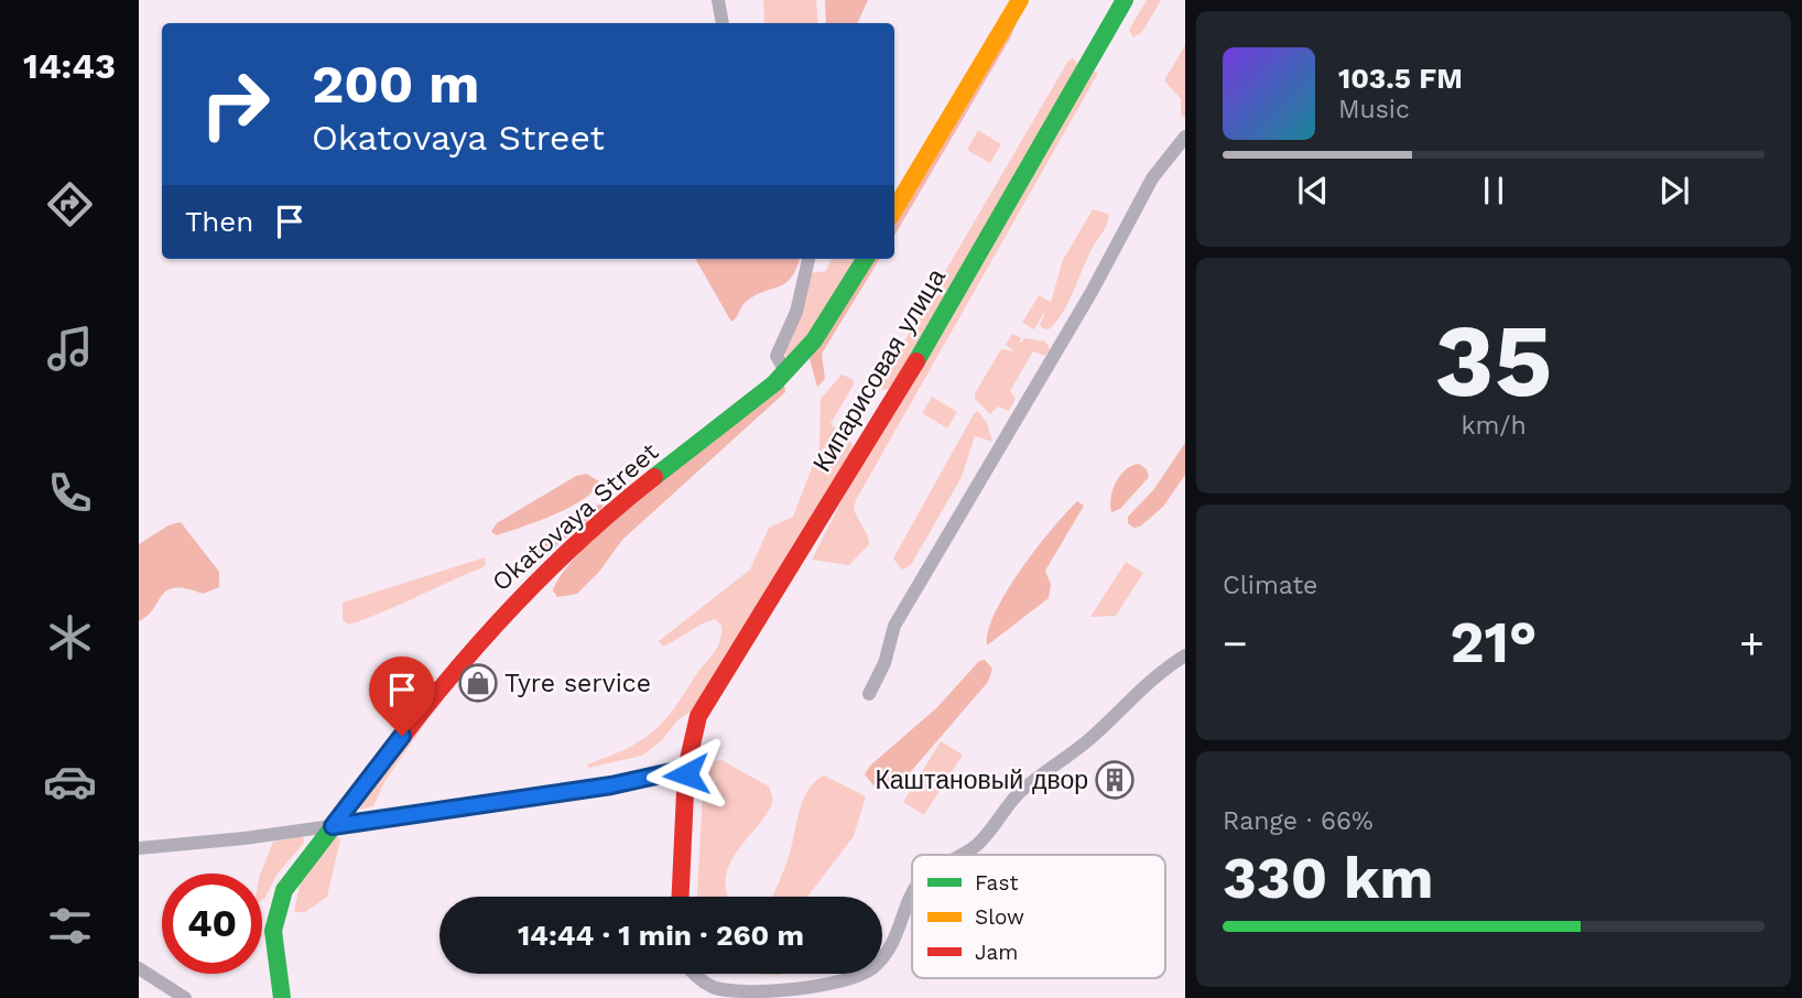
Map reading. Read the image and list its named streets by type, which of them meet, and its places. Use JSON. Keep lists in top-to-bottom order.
{
  "streets": {
    "main road": ["Кипарисовая улица", "Okatovaya Street"]
  },
  "places": {
    "shop": ["Tyre service"],
    "building": ["Каштановый двор"]
  },
  "legend": ["Fast", "Slow", "Jam"],
  "page": {
    "tabs": "14:43",
    "turn": ["200 m", "Okatovaya Street"],
    "song": ["103.5 FM", "Music"],
    "then": "Then",
    "tile": [
      ["35", "km/h"],
      "Climate",
      ["Range · 66%", "330 km"]
    ],
    "heat": ["−", "21°", "+"],
    "limit": "40",
    "trip": "14:44 · 1 min · 260 m"
  }
}
